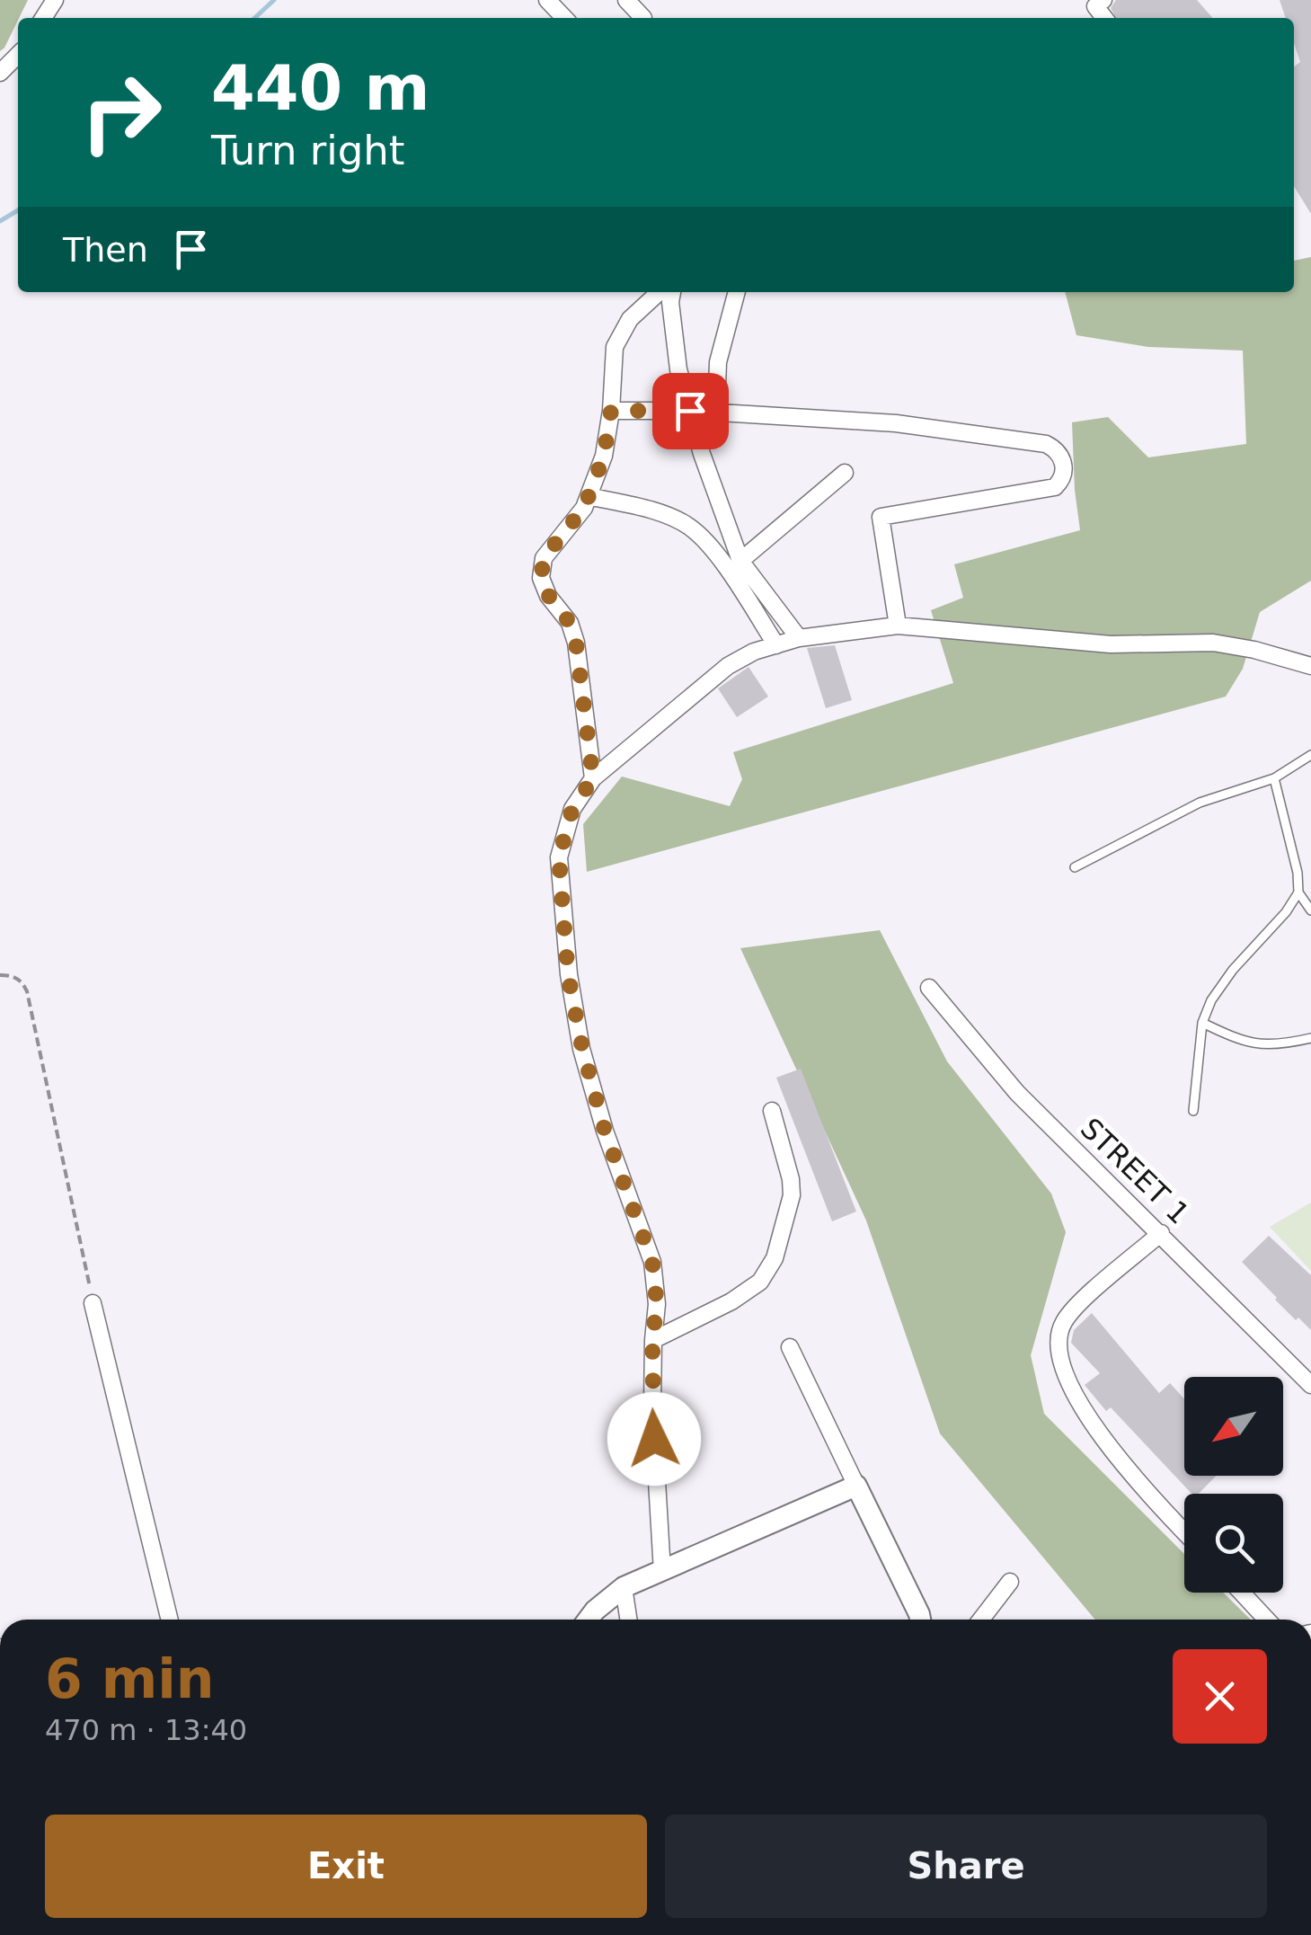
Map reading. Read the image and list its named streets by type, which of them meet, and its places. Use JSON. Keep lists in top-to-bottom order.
{
  "streets": {
    "street": ["STREET 1"]
  },
  "north": "bottom left",
  "page": {
    "turn": ["440 m", "Turn right"],
    "then": "Then",
    "heading": ["6 min", "470 m · 13:40"],
    "buttons": ["Exit", "Share"]
  }
}
